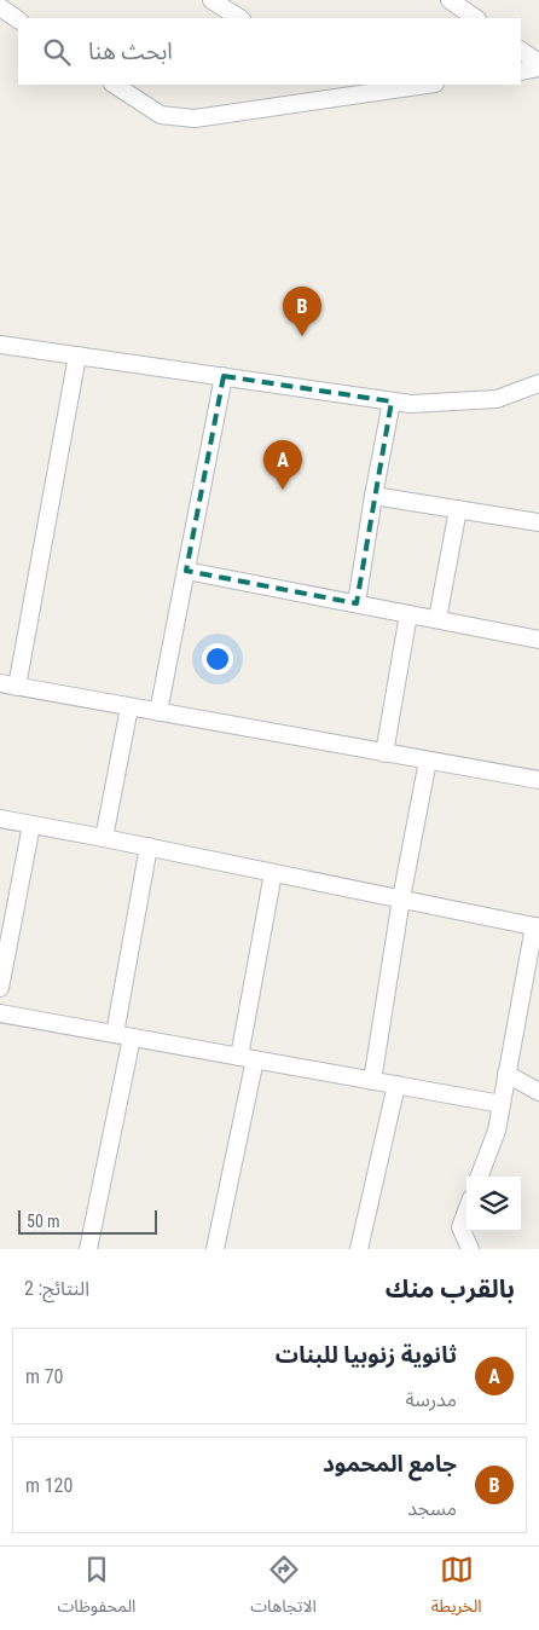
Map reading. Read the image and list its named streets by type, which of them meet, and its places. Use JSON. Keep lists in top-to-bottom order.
{
  "scale_bar": "50 m",
  "page": {
    "search": "ابحث هنا",
    "pins": ["B", "A"],
    "scale": "50 m",
    "heading": ["بالقرب منك", "النتائج: 2"],
    "list": [
      {
        "mark": "A",
        "name": "ثانوية زنوبيا للبنات",
        "note": "مدرسة",
        "value": "70 m"
      },
      {
        "mark": "B",
        "name": "جامع المحمود",
        "note": "مسجد",
        "value": "120 m"
      }
    ],
    "nav": ["الخريطة", "الاتجاهات", "المحفوظات"]
  }
}
